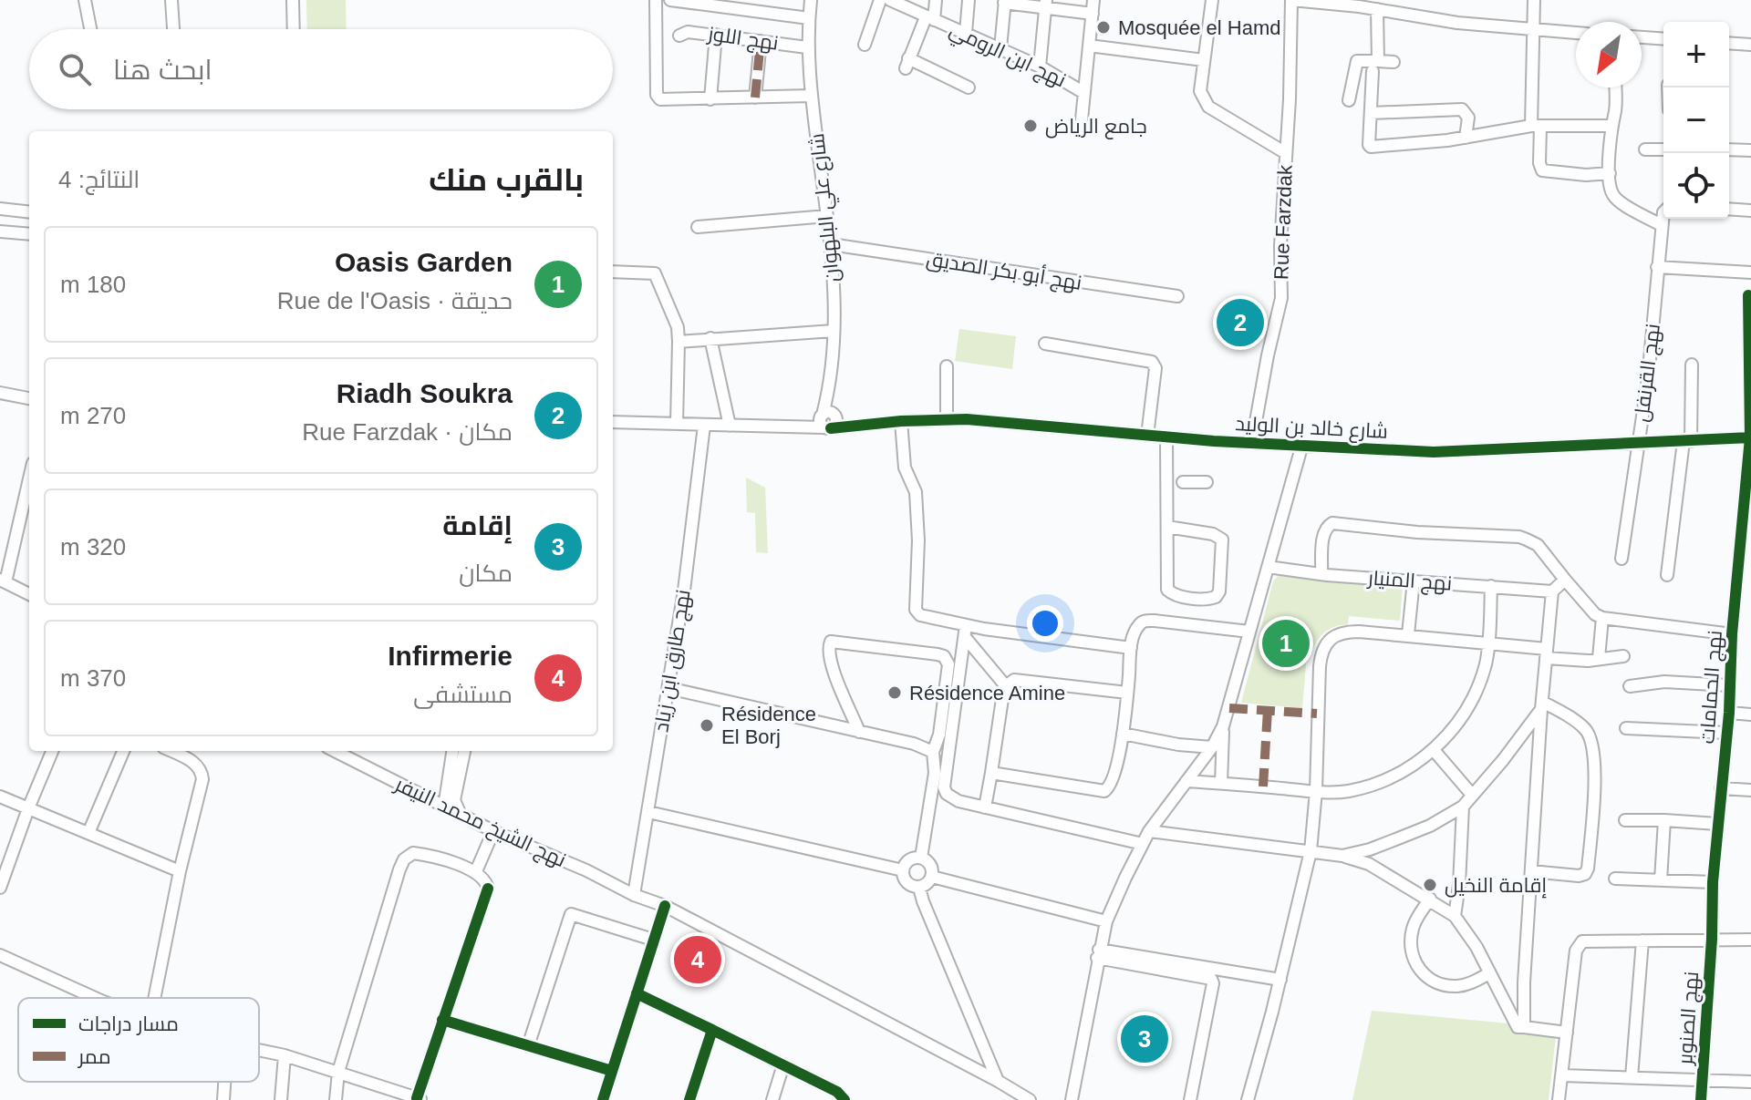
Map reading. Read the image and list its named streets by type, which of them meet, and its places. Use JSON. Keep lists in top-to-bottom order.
{
  "streets": {
    "street": [
      "نهج اللوز",
      "نهج ابن الرومي",
      "شارع علي البلهوان",
      "Rue Farzdak",
      "نهج أبو بكر الصديق",
      "نهج القرنفل",
      "شارع خالد بن الوليد",
      "نهج المنيار",
      "نهج طارق ابن زياد",
      "نهج الحمامات",
      "نهج الشيخ محمد النيفر",
      "نهج الصنوبر"
    ]
  },
  "crossings": [
    ["نهج اللوز", "شارع علي البلهوان"],
    ["شارع علي البلهوان", "نهج أبو بكر الصديق"],
    ["شارع علي البلهوان", "شارع خالد بن الوليد"],
    ["Rue Farzdak", "شارع خالد بن الوليد"],
    ["نهج القرنفل", "شارع خالد بن الوليد"],
    ["شارع خالد بن الوليد", "نهج طارق ابن زياد"],
    ["شارع خالد بن الوليد", "نهج الحمامات"],
    ["نهج طارق ابن زياد", "نهج الشيخ محمد النيفر"],
    ["نهج الحمامات", "نهج الصنوبر"]
  ],
  "places": [
    "Mosquée el Hamd",
    "جامع الرياض",
    "Résidence Amine",
    "Résidence El Borj",
    "إقامة النخيل"
  ],
  "legend": ["مسار دراجات", "ممر"],
  "north": "bottom left",
  "page": {
    "map_buttons": ["+", "−"],
    "search": "ابحث هنا",
    "heading": ["بالقرب منك", "النتائج: 4"],
    "list": [
      {
        "mark": "1",
        "name": "Oasis Garden",
        "note": "حديقة · Rue de l'Oasis",
        "value": "180 m"
      },
      {
        "mark": "2",
        "name": "Riadh Soukra",
        "note": "مكان · Rue Farzdak",
        "value": "270 m"
      },
      {
        "mark": "3",
        "name": "إقامة",
        "note": "مكان",
        "value": "320 m"
      },
      {
        "mark": "4",
        "name": "Infirmerie",
        "note": "مستشفى",
        "value": "370 m"
      }
    ],
    "pins": [
      "2",
      "1",
      "4",
      "3"
    ]
  }
}
